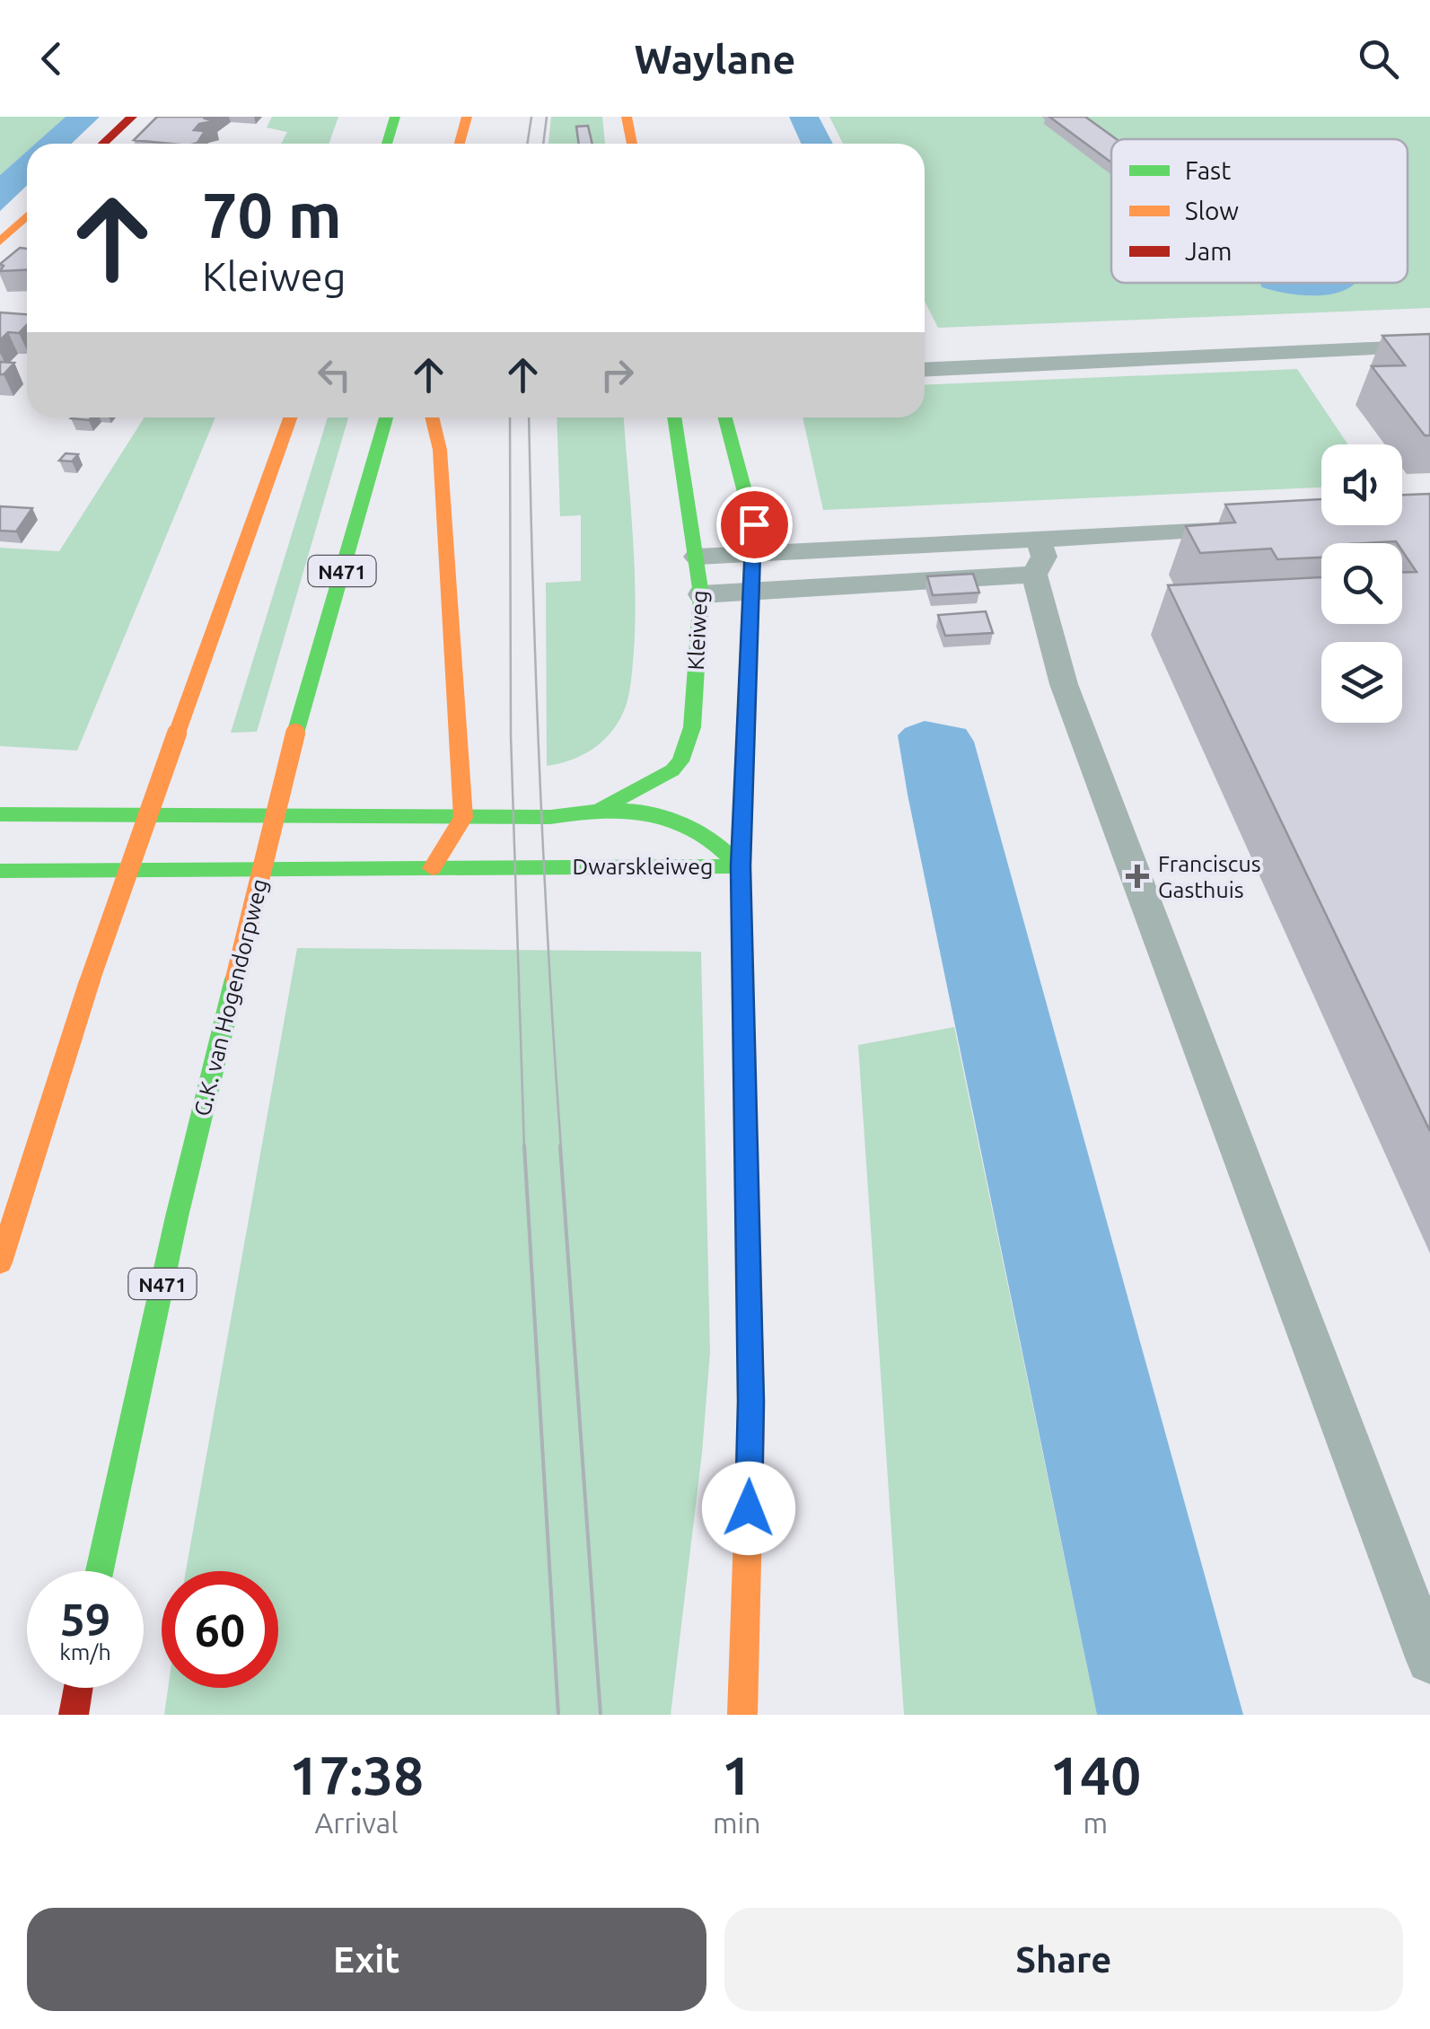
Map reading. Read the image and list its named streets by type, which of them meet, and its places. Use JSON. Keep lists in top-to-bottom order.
{
  "streets": {
    "main road": [
      "N471",
      "Kleiweg",
      "Dwarskleiweg",
      "G.K. van Hogendorpweg"
    ]
  },
  "crossings": [
    ["Kleiweg", "Dwarskleiweg"]
  ],
  "places": {
    "health": ["Franciscus Gasthuis"]
  },
  "legend": ["Fast", "Slow", "Jam"],
  "page": {
    "header": "Waylane",
    "turn": ["70 m", "Kleiweg"],
    "speed": "59 km/h",
    "limit": "60",
    "eta": [
      "17:38",
      "Arrival",
      "1",
      "min",
      "140",
      "m"
    ],
    "buttons": ["Exit", "Share"]
  }
}
